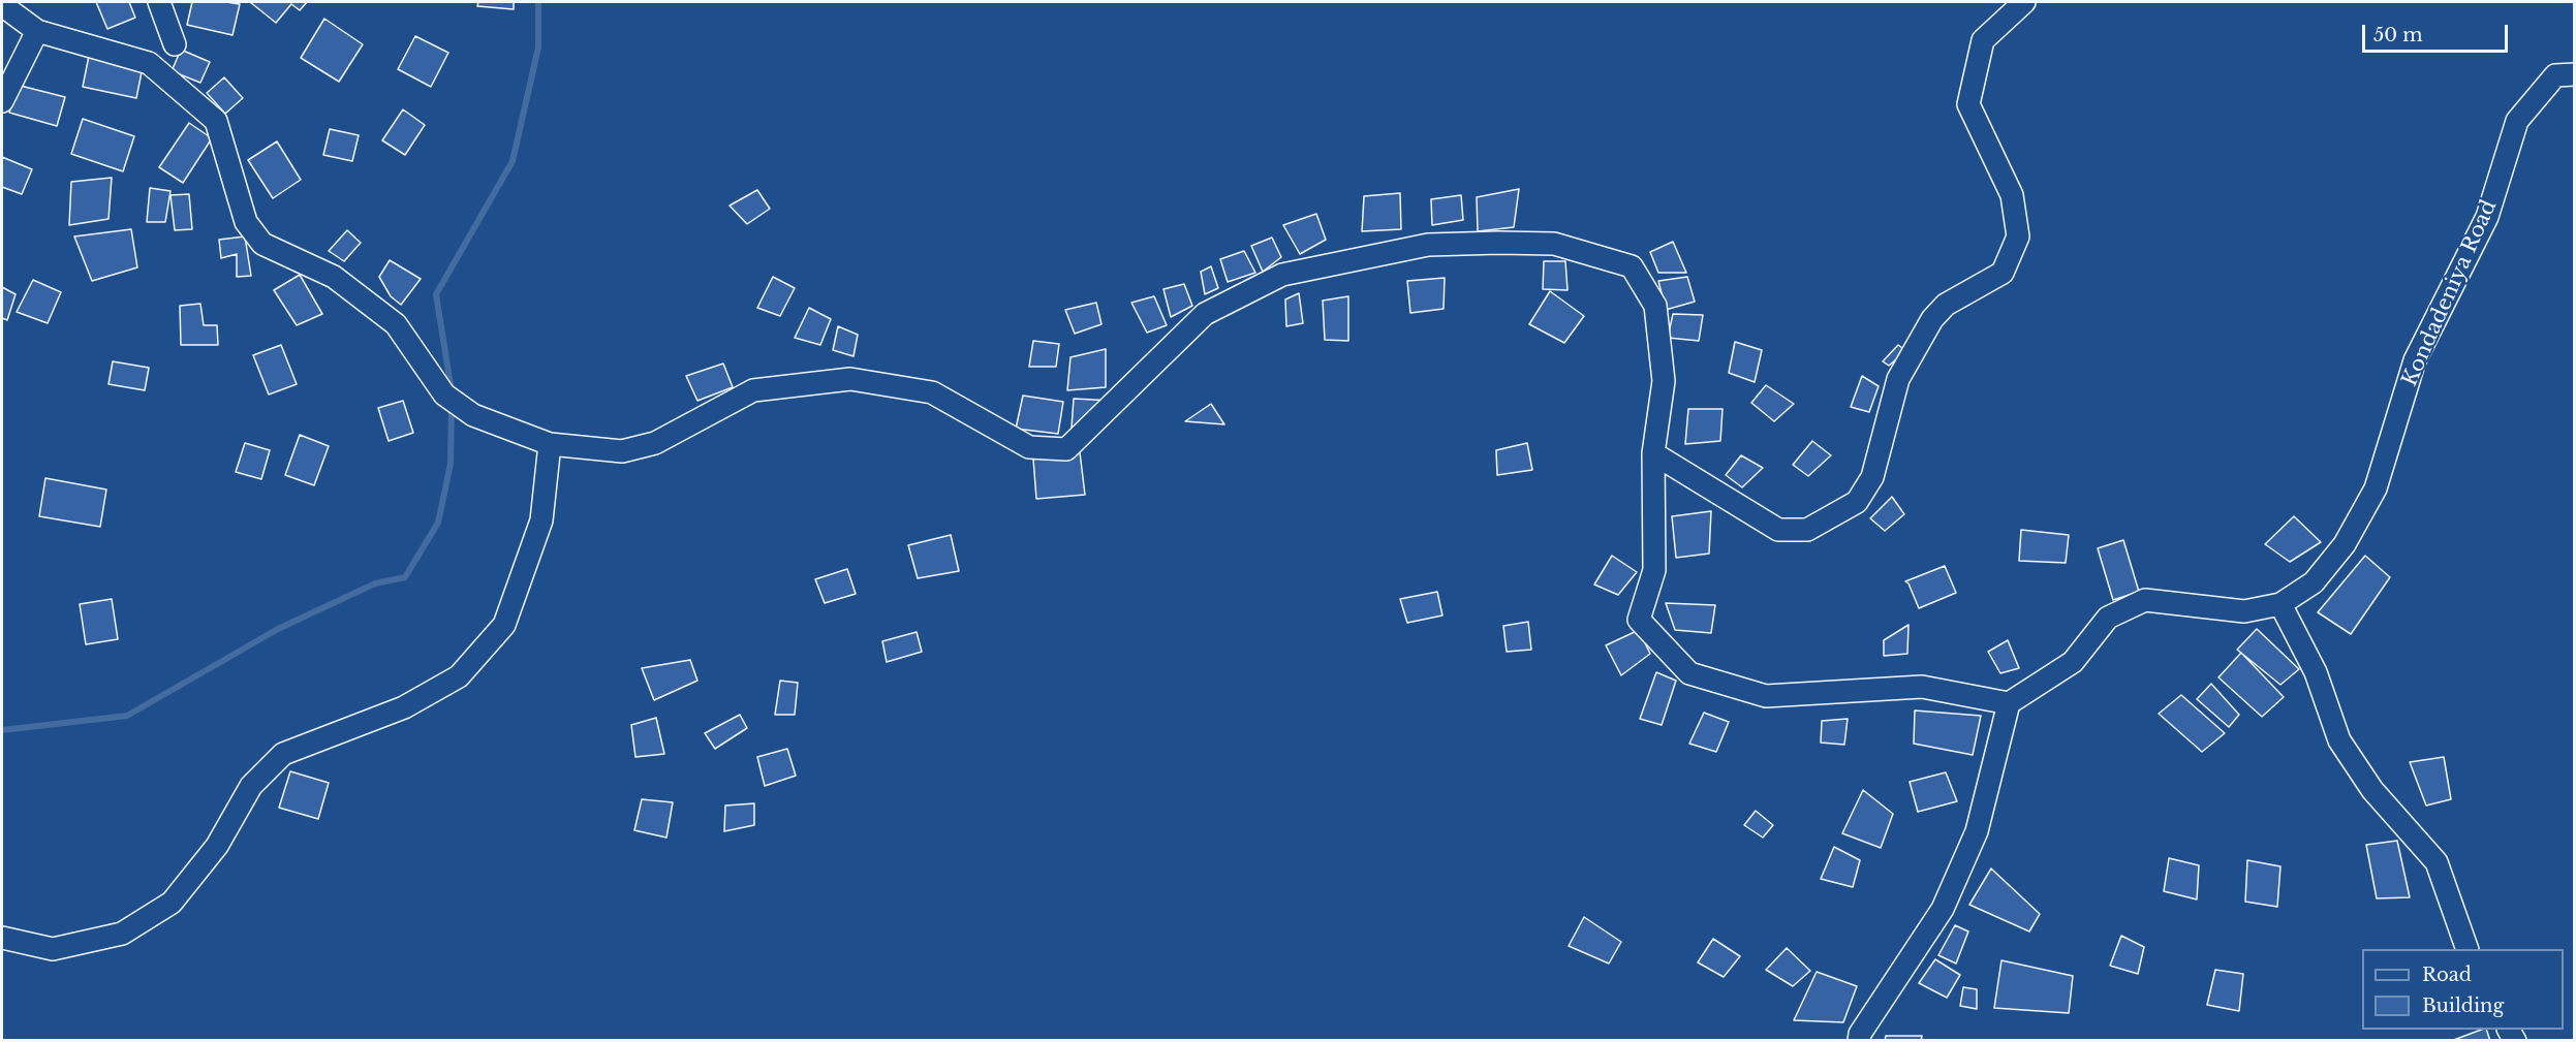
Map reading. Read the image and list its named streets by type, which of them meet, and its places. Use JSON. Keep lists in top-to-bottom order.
{
  "streets": {
    "street": ["Kondadeniya Road"]
  },
  "legend": ["Road", "Building"],
  "scale_bar": "50 m"
}
